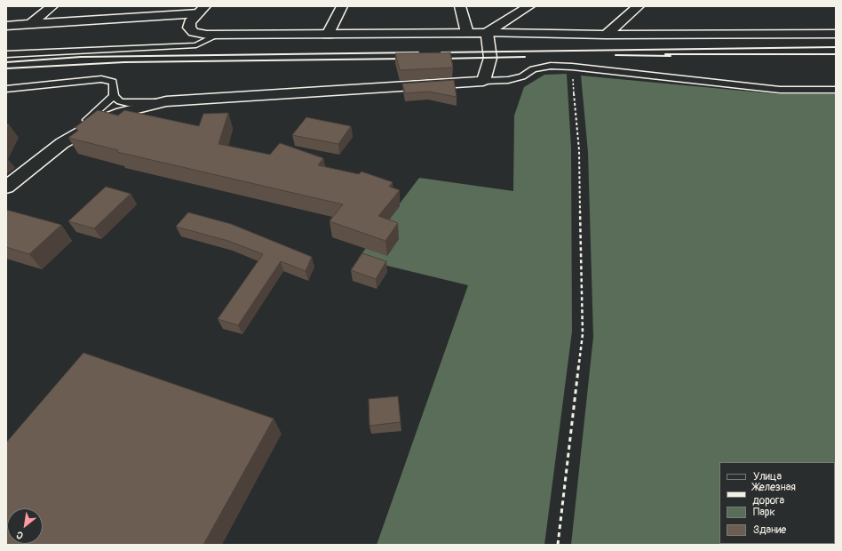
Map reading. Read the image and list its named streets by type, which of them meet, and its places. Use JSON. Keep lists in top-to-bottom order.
{
  "legend": [
    "Улица",
    "Железная дорога",
    "Парк",
    "Здание"
  ],
  "north": "bottom left"
}
